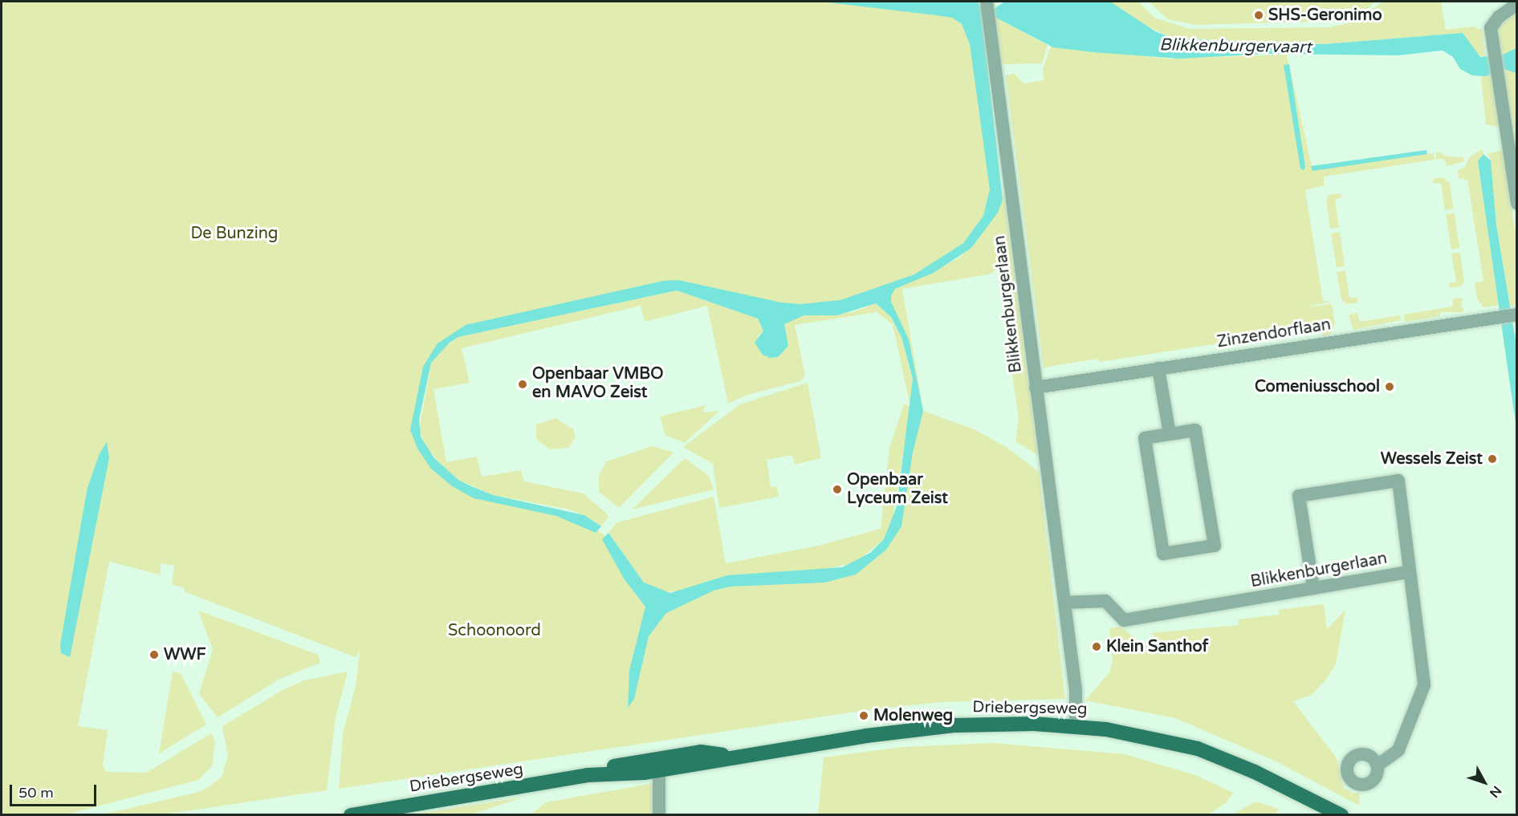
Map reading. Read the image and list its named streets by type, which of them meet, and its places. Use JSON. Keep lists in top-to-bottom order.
{
  "streets": {
    "main road": ["Driebergseweg"],
    "street": ["Blikkenburgerlaan", "Zinzendorflaan"]
  },
  "crossings": [
    ["Blikkenburgerlaan", "Zinzendorflaan"],
    ["Blikkenburgerlaan", "Driebergseweg"]
  ],
  "water": ["Blikkenburgervaart"],
  "parks": ["De Bunzing", "Schoonoord"],
  "places": [
    "SHS-Geronimo",
    "Openbaar VMBO en MAVO Zeist",
    "Comeniusschool",
    "Wessels Zeist",
    "Openbaar Lyceum Zeist",
    "Klein Santhof",
    "WWF",
    "Molenweg"
  ],
  "scale_bar": "50 m",
  "north": "bottom right"
}
